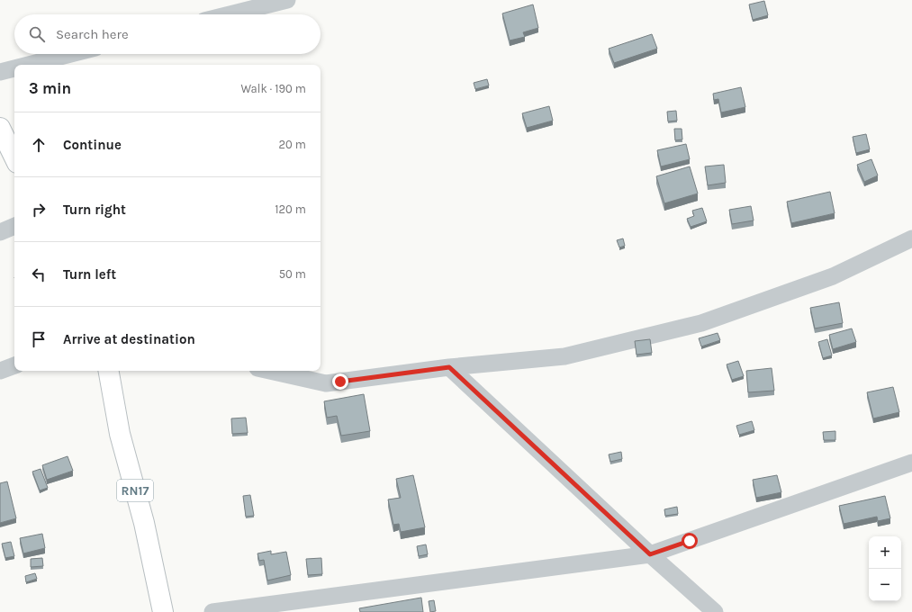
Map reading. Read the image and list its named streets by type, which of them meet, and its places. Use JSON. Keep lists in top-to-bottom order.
{
  "streets": {
    "main road": ["RN17"]
  },
  "page": {
    "search": "Search here",
    "heading": ["3 min", "Walk · 190 m"],
    "list": [
      ["Continue", "20 m"],
      ["Turn right", "120 m"],
      ["Turn left", "50 m"],
      "Arrive at destination"
    ],
    "map_buttons": ["+", "−"]
  }
}
